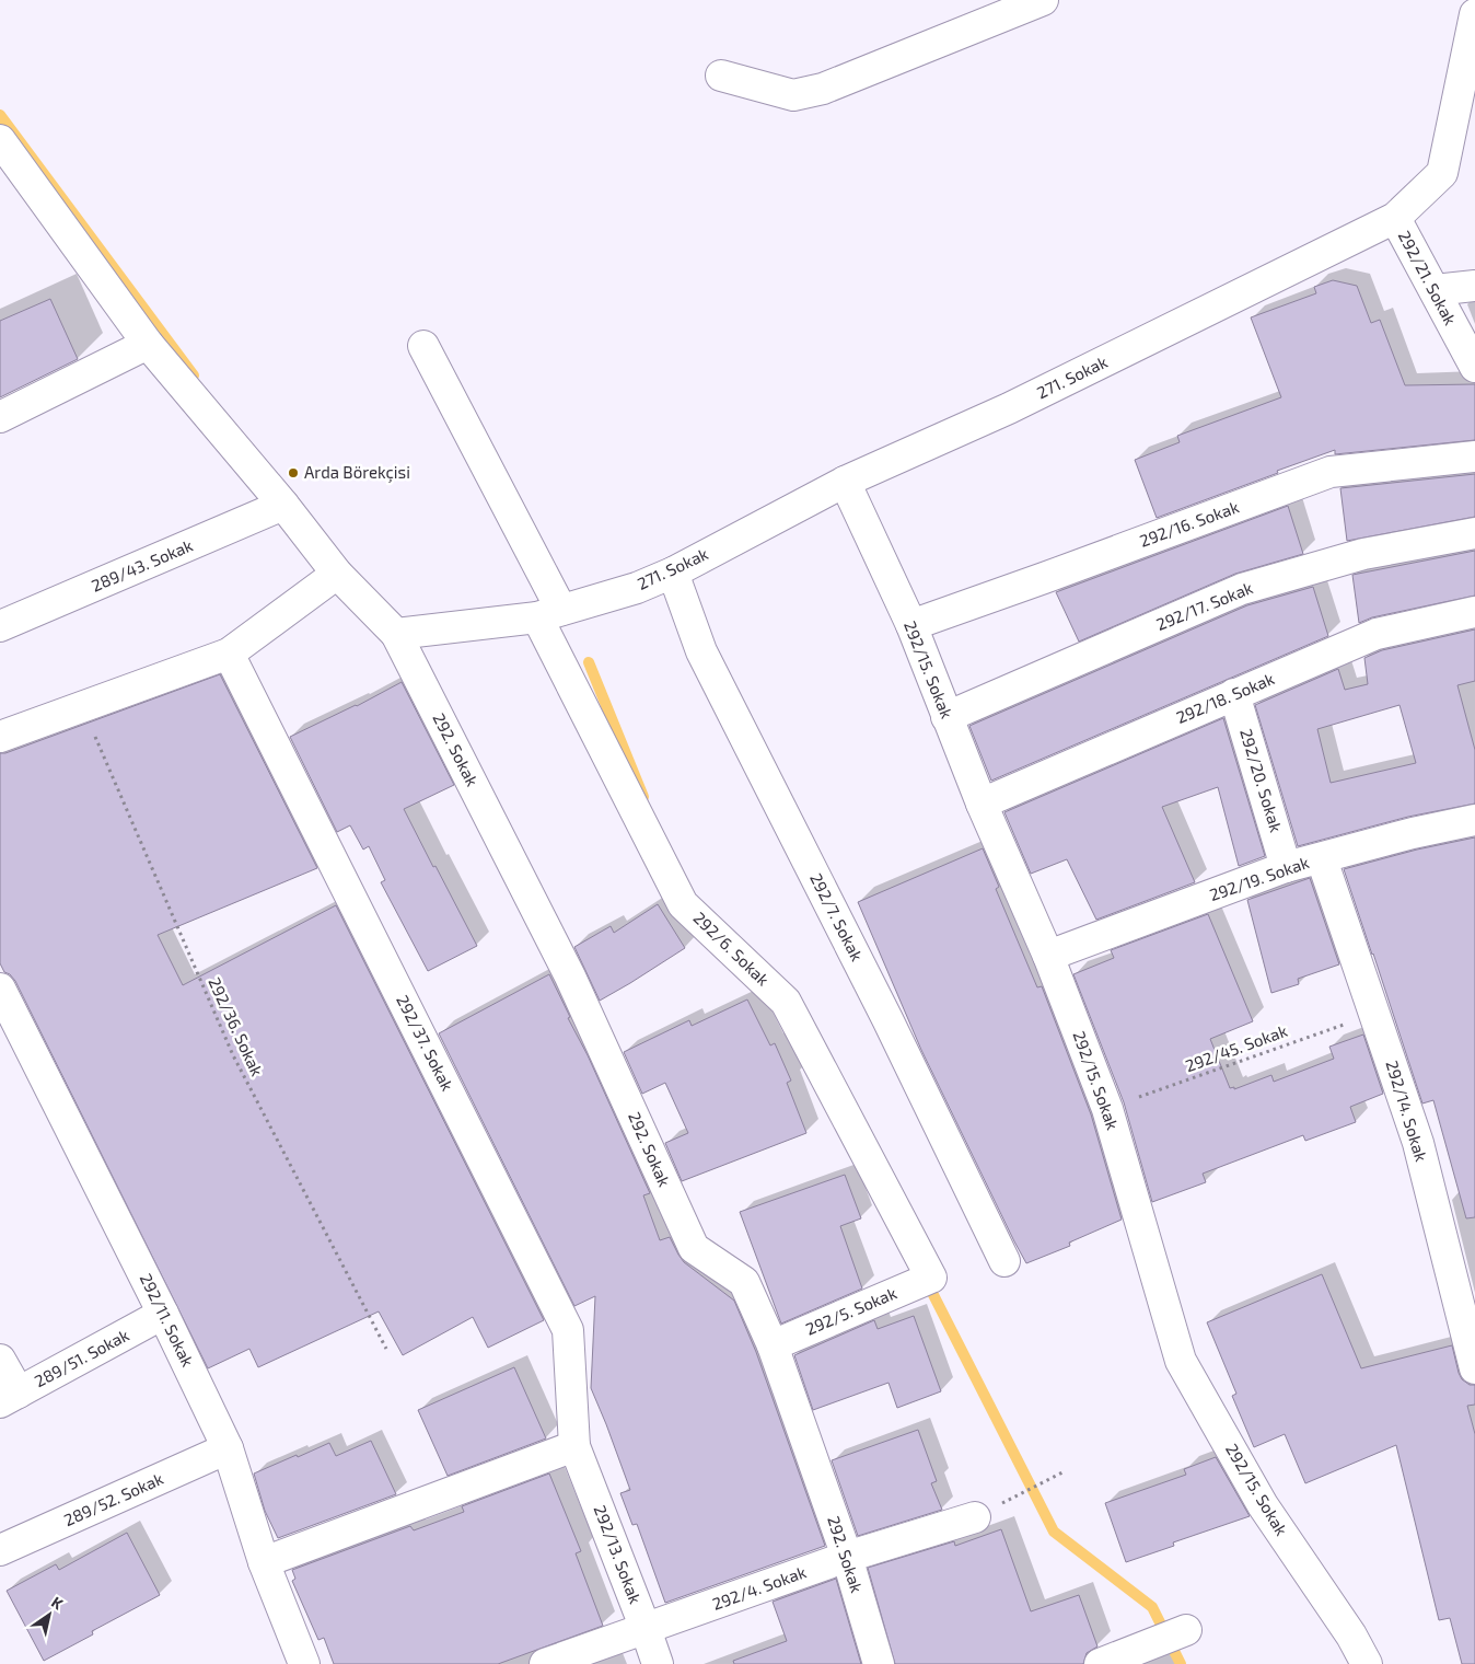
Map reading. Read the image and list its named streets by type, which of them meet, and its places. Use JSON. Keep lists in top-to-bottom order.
{
  "streets": {
    "street": [
      "292/21. Sokak",
      "271. Sokak",
      "292/16. Sokak",
      "289/43. Sokak",
      "292/17. Sokak",
      "292/15. Sokak",
      "292/18. Sokak",
      "292. Sokak",
      "292/20. Sokak",
      "292/19. Sokak",
      "292/7. Sokak",
      "292/6. Sokak",
      "292/37. Sokak",
      "292/14. Sokak",
      "292/5. Sokak",
      "292/11. Sokak",
      "289/51. Sokak",
      "289/52. Sokak",
      "292/13. Sokak",
      "292/4. Sokak"
    ],
    "path": ["292/36. Sokak", "292/45. Sokak"]
  },
  "crossings": [
    ["292/21. Sokak", "271. Sokak"],
    ["271. Sokak", "292/15. Sokak"],
    ["271. Sokak", "292. Sokak"],
    ["271. Sokak", "292/7. Sokak"],
    ["271. Sokak", "292/6. Sokak"],
    ["292/16. Sokak", "292/15. Sokak"],
    ["289/43. Sokak", "292. Sokak"],
    ["292/17. Sokak", "292/15. Sokak"],
    ["292/15. Sokak", "292/18. Sokak"],
    ["292/15. Sokak", "292/19. Sokak"],
    ["292/15. Sokak", "292/45. Sokak"],
    ["292/18. Sokak", "292/20. Sokak"],
    ["292. Sokak", "292/5. Sokak"],
    ["292. Sokak", "292/4. Sokak"],
    ["292/20. Sokak", "292/19. Sokak"],
    ["292/19. Sokak", "292/14. Sokak"],
    ["292/6. Sokak", "292/5. Sokak"],
    ["292/37. Sokak", "292/13. Sokak"],
    ["292/45. Sokak", "292/14. Sokak"],
    ["292/11. Sokak", "289/51. Sokak"],
    ["292/11. Sokak", "289/52. Sokak"],
    ["292/13. Sokak", "292/4. Sokak"]
  ],
  "places": ["Arda Börekçisi"],
  "north": "top right"
}
